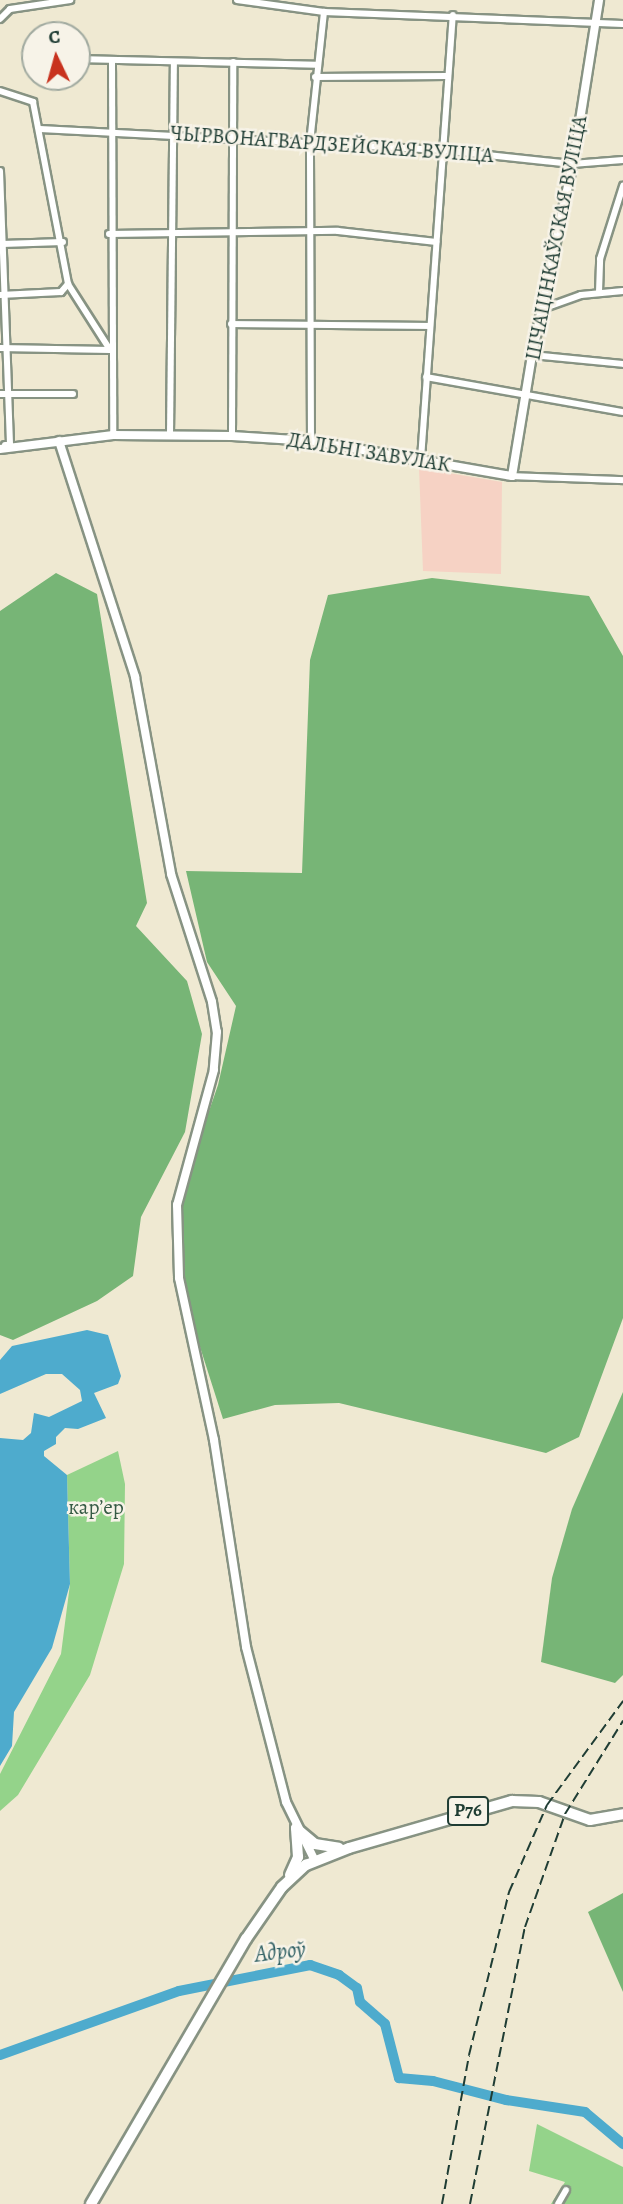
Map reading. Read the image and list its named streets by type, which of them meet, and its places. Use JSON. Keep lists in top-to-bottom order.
{
  "streets": {
    "main road": ["Р76"],
    "street": ["ЧЫРВОНАГВАРДЗЕЙСКАЯ ВУЛІЦА", "ШЧАЦІНКАЎСКАЯ ВУЛІЦА", "ДАЛЬНІ ЗАВУЛАК"]
  },
  "crossings": [
    ["ЧЫРВОНАГВАРДЗЕЙСКАЯ ВУЛІЦА", "ШЧАЦІНКАЎСКАЯ ВУЛІЦА"],
    ["ШЧАЦІНКАЎСКАЯ ВУЛІЦА", "ДАЛЬНІ ЗАВУЛАК"]
  ],
  "water": ["Адроў"],
  "parks": ["карʼер"],
  "north": "top"
}
